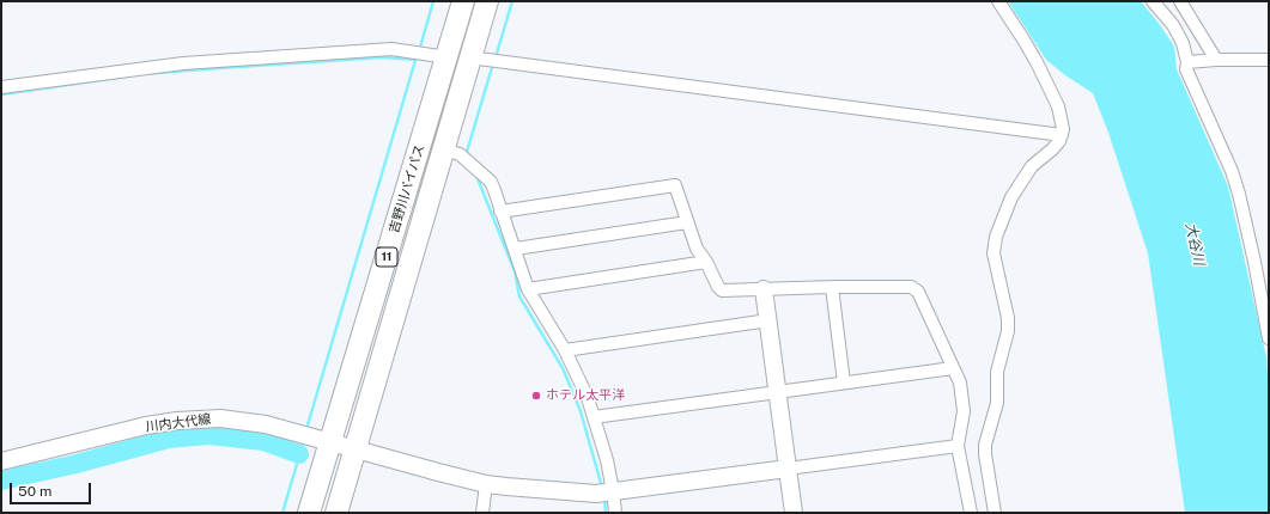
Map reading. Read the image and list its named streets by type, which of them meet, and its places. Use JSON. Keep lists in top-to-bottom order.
{
  "streets": {
    "highway": ["吉野川バイパス", "11"],
    "street": ["川内大代線"]
  },
  "crossings": [
    ["吉野川バイパス", "川内大代線"]
  ],
  "water": ["大谷川"],
  "places": ["ホテル太平洋"],
  "scale_bar": "50 m"
}
